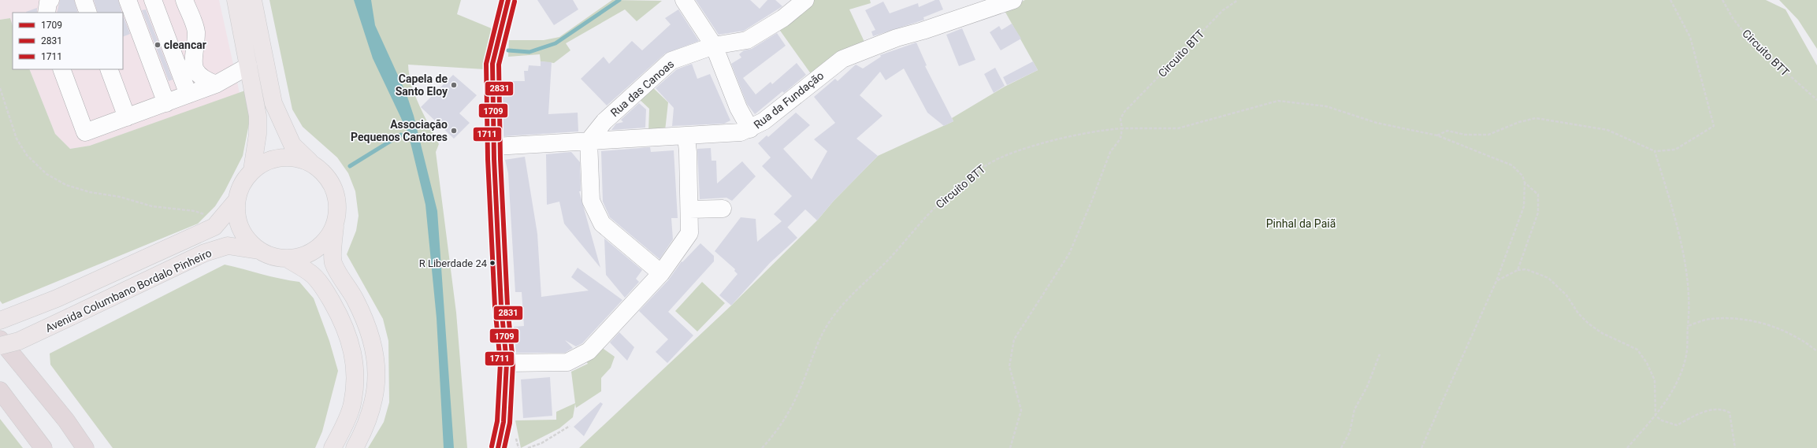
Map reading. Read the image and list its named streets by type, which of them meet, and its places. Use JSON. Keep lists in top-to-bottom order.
{
  "streets": {
    "main road": ["Avenida Columbano Bordalo Pinheiro"],
    "street": ["Rua das Canoas", "Rua da Fundação"],
    "path": ["Circuito BTT"]
  },
  "crossings": [
    ["Rua das Canoas", "Rua da Fundação"]
  ],
  "parks": ["Pinhal da Paiã"],
  "places": [
    "cleancar",
    "Capela de Santo Eloy",
    "Associação Pequenos Cantores",
    "R Liberdade 24"
  ],
  "lines": ["transit line 1709", "transit line 1711", "transit line 2831"],
  "legend": ["1709", "2831", "1711"]
}
